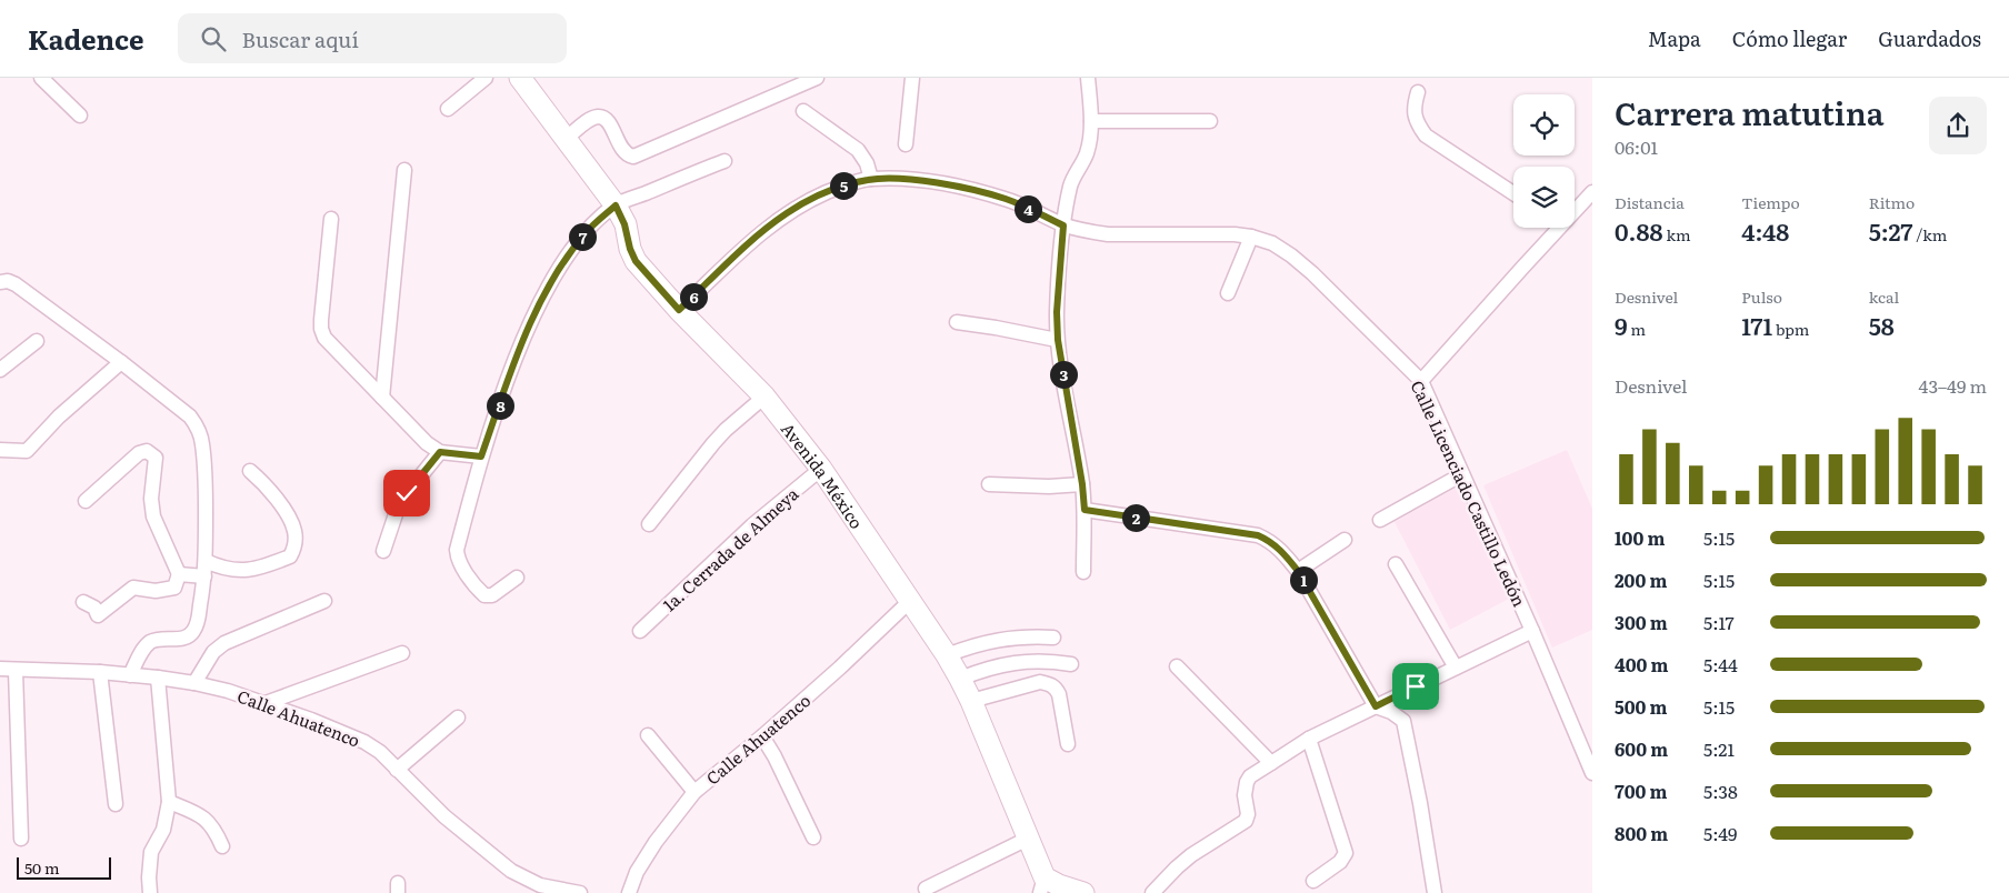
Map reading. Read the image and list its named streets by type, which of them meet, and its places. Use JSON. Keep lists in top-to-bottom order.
{
  "streets": {
    "main road": ["Avenida México"],
    "street": ["Calle Licenciado Castillo Ledón", "1a. Cerrada de Almeya", "Calle Ahuatenco"]
  },
  "crossings": [
    ["Avenida México", "Calle Licenciado Castillo Ledón"],
    ["Avenida México", "1a. Cerrada de Almeya"],
    ["Avenida México", "Calle Ahuatenco"]
  ],
  "scale_bar": "50 m",
  "page": {
    "header": "Kadence",
    "search": "Buscar aquí",
    "nav": ["Mapa", "Cómo llegar", "Guardados"],
    "heading": ["Carrera matutina", "06:01"],
    "pins": [
      "5",
      "4",
      "7",
      "6",
      "3",
      "8",
      "2",
      "1"
    ],
    "stats": [
      ["Distancia", "0.88 km"],
      ["Tiempo", "4:48"],
      ["Ritmo", "5:27 /km"],
      ["Desnivel", "9 m"],
      ["Pulso", "171 bpm"],
      ["kcal", "58"]
    ],
    "chart": ["Desnivel", "43–49 m"],
    "list": [
      {
        "name": "100 m",
        "note": "5:15"
      },
      {
        "name": "200 m",
        "note": "5:15"
      },
      {
        "name": "300 m",
        "note": "5:17"
      },
      {
        "name": "400 m",
        "note": "5:44"
      },
      {
        "name": "500 m",
        "note": "5:15"
      },
      {
        "name": "600 m",
        "note": "5:21"
      },
      {
        "name": "700 m",
        "note": "5:38"
      },
      {
        "name": "800 m",
        "note": "5:49"
      }
    ],
    "scale": "50 m"
  }
}
